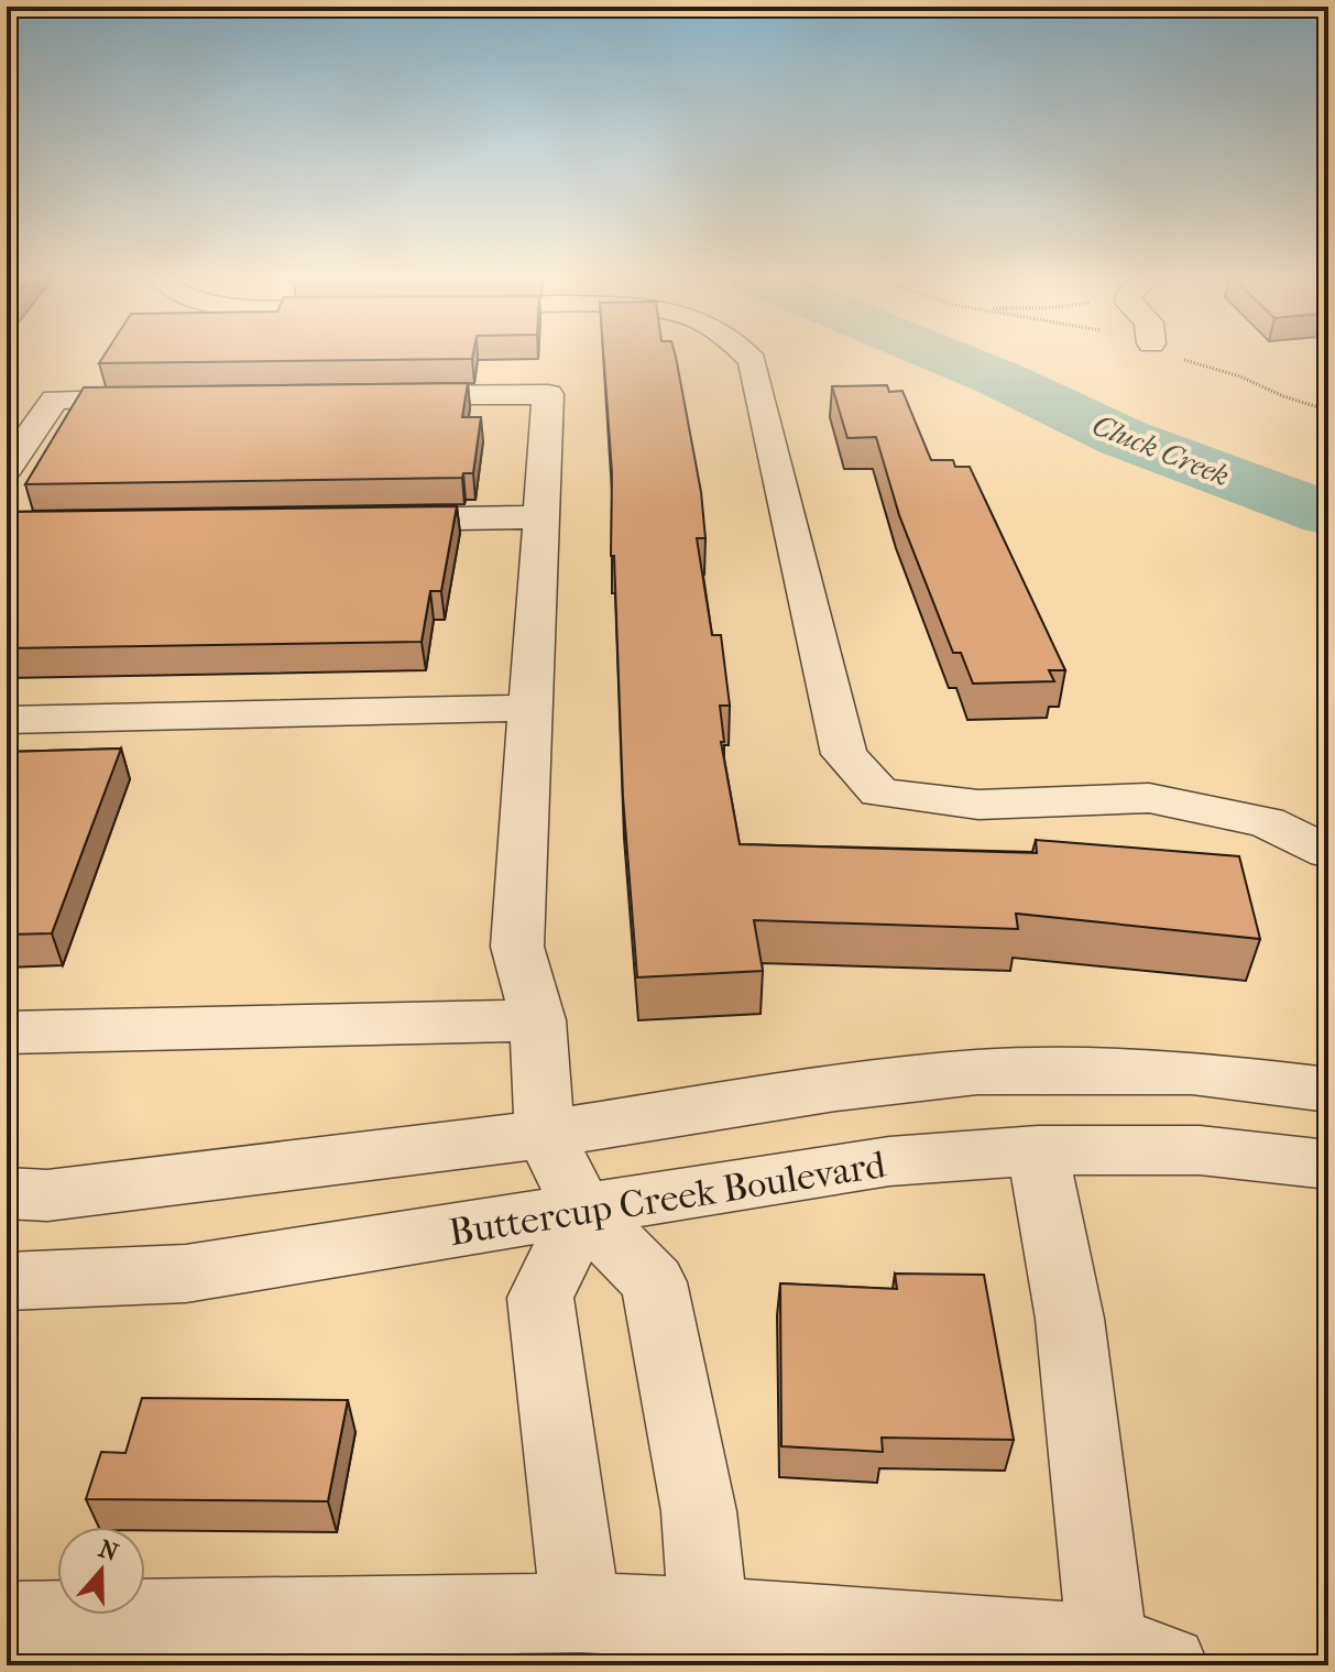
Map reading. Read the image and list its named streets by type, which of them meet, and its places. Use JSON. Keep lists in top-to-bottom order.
{
  "streets": {
    "street": ["Buttercup Creek Boulevard"]
  },
  "water": ["Cluck Creek"],
  "north": "top"
}
